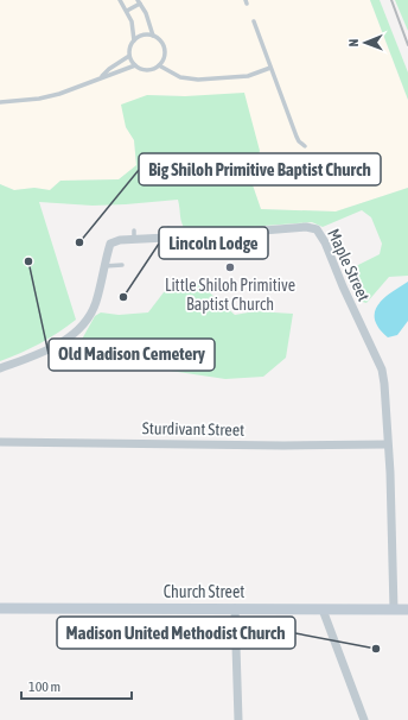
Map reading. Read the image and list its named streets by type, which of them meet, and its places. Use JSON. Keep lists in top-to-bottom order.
{
  "streets": {
    "street": ["Maple Street", "Sturdivant Street", "Church Street"]
  },
  "crossings": [
    ["Maple Street", "Sturdivant Street"],
    ["Maple Street", "Church Street"]
  ],
  "places": [
    "Big Shiloh Primitive Baptist Church",
    "Old Madison Cemetery",
    "Little Shiloh Primitive Baptist Church",
    "Lincoln Lodge",
    "Madison United Methodist Church"
  ],
  "scale_bar": "100 m",
  "north": "left"
}
